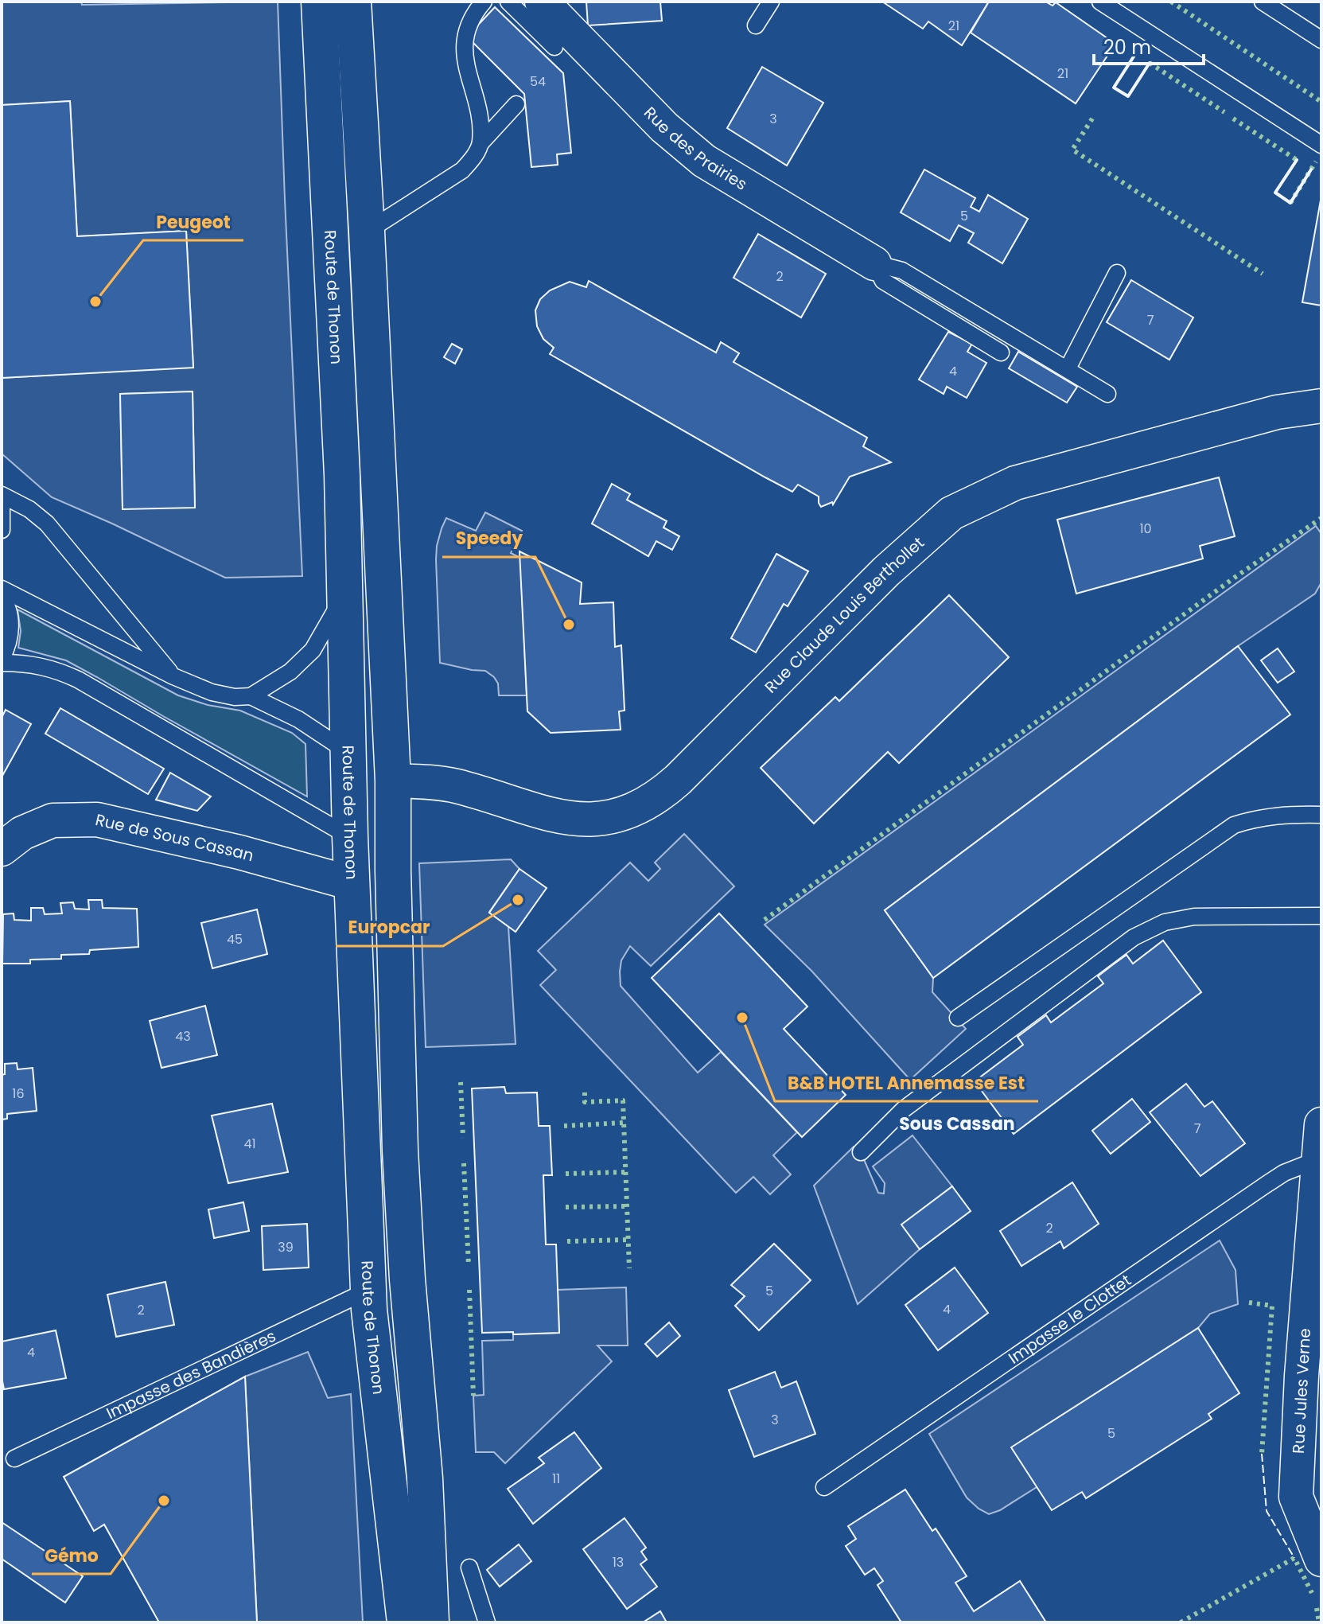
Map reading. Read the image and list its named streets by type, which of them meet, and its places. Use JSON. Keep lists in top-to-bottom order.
{
  "streets": {
    "main road": ["Route de Thonon"],
    "street": [
      "Rue des Prairies",
      "Rue Claude Louis Berthollet",
      "Rue de Sous Cassan",
      "Rue Jules Verne"
    ],
    "lane": ["Impasse le Clottet", "Impasse des Bandières"]
  },
  "crossings": [
    ["Route de Thonon", "Rue de Sous Cassan"],
    ["Route de Thonon", "Impasse des Bandières"],
    ["Impasse le Clottet", "Rue Jules Verne"]
  ],
  "districts": ["Sous Cassan"],
  "places": [
    "Peugeot",
    "Speedy",
    "Europcar",
    "B&B HOTEL Annemasse Est",
    "Gémo"
  ],
  "house_numbers": [
    "21",
    "21",
    "54",
    "3",
    "5",
    "2",
    "7",
    "4",
    "10",
    "45",
    "43",
    "16",
    "7",
    "41",
    "2",
    "39",
    "5",
    "4",
    "2",
    "4",
    "3",
    "5",
    "11",
    "13"
  ],
  "scale_bar": "20 m"
}
